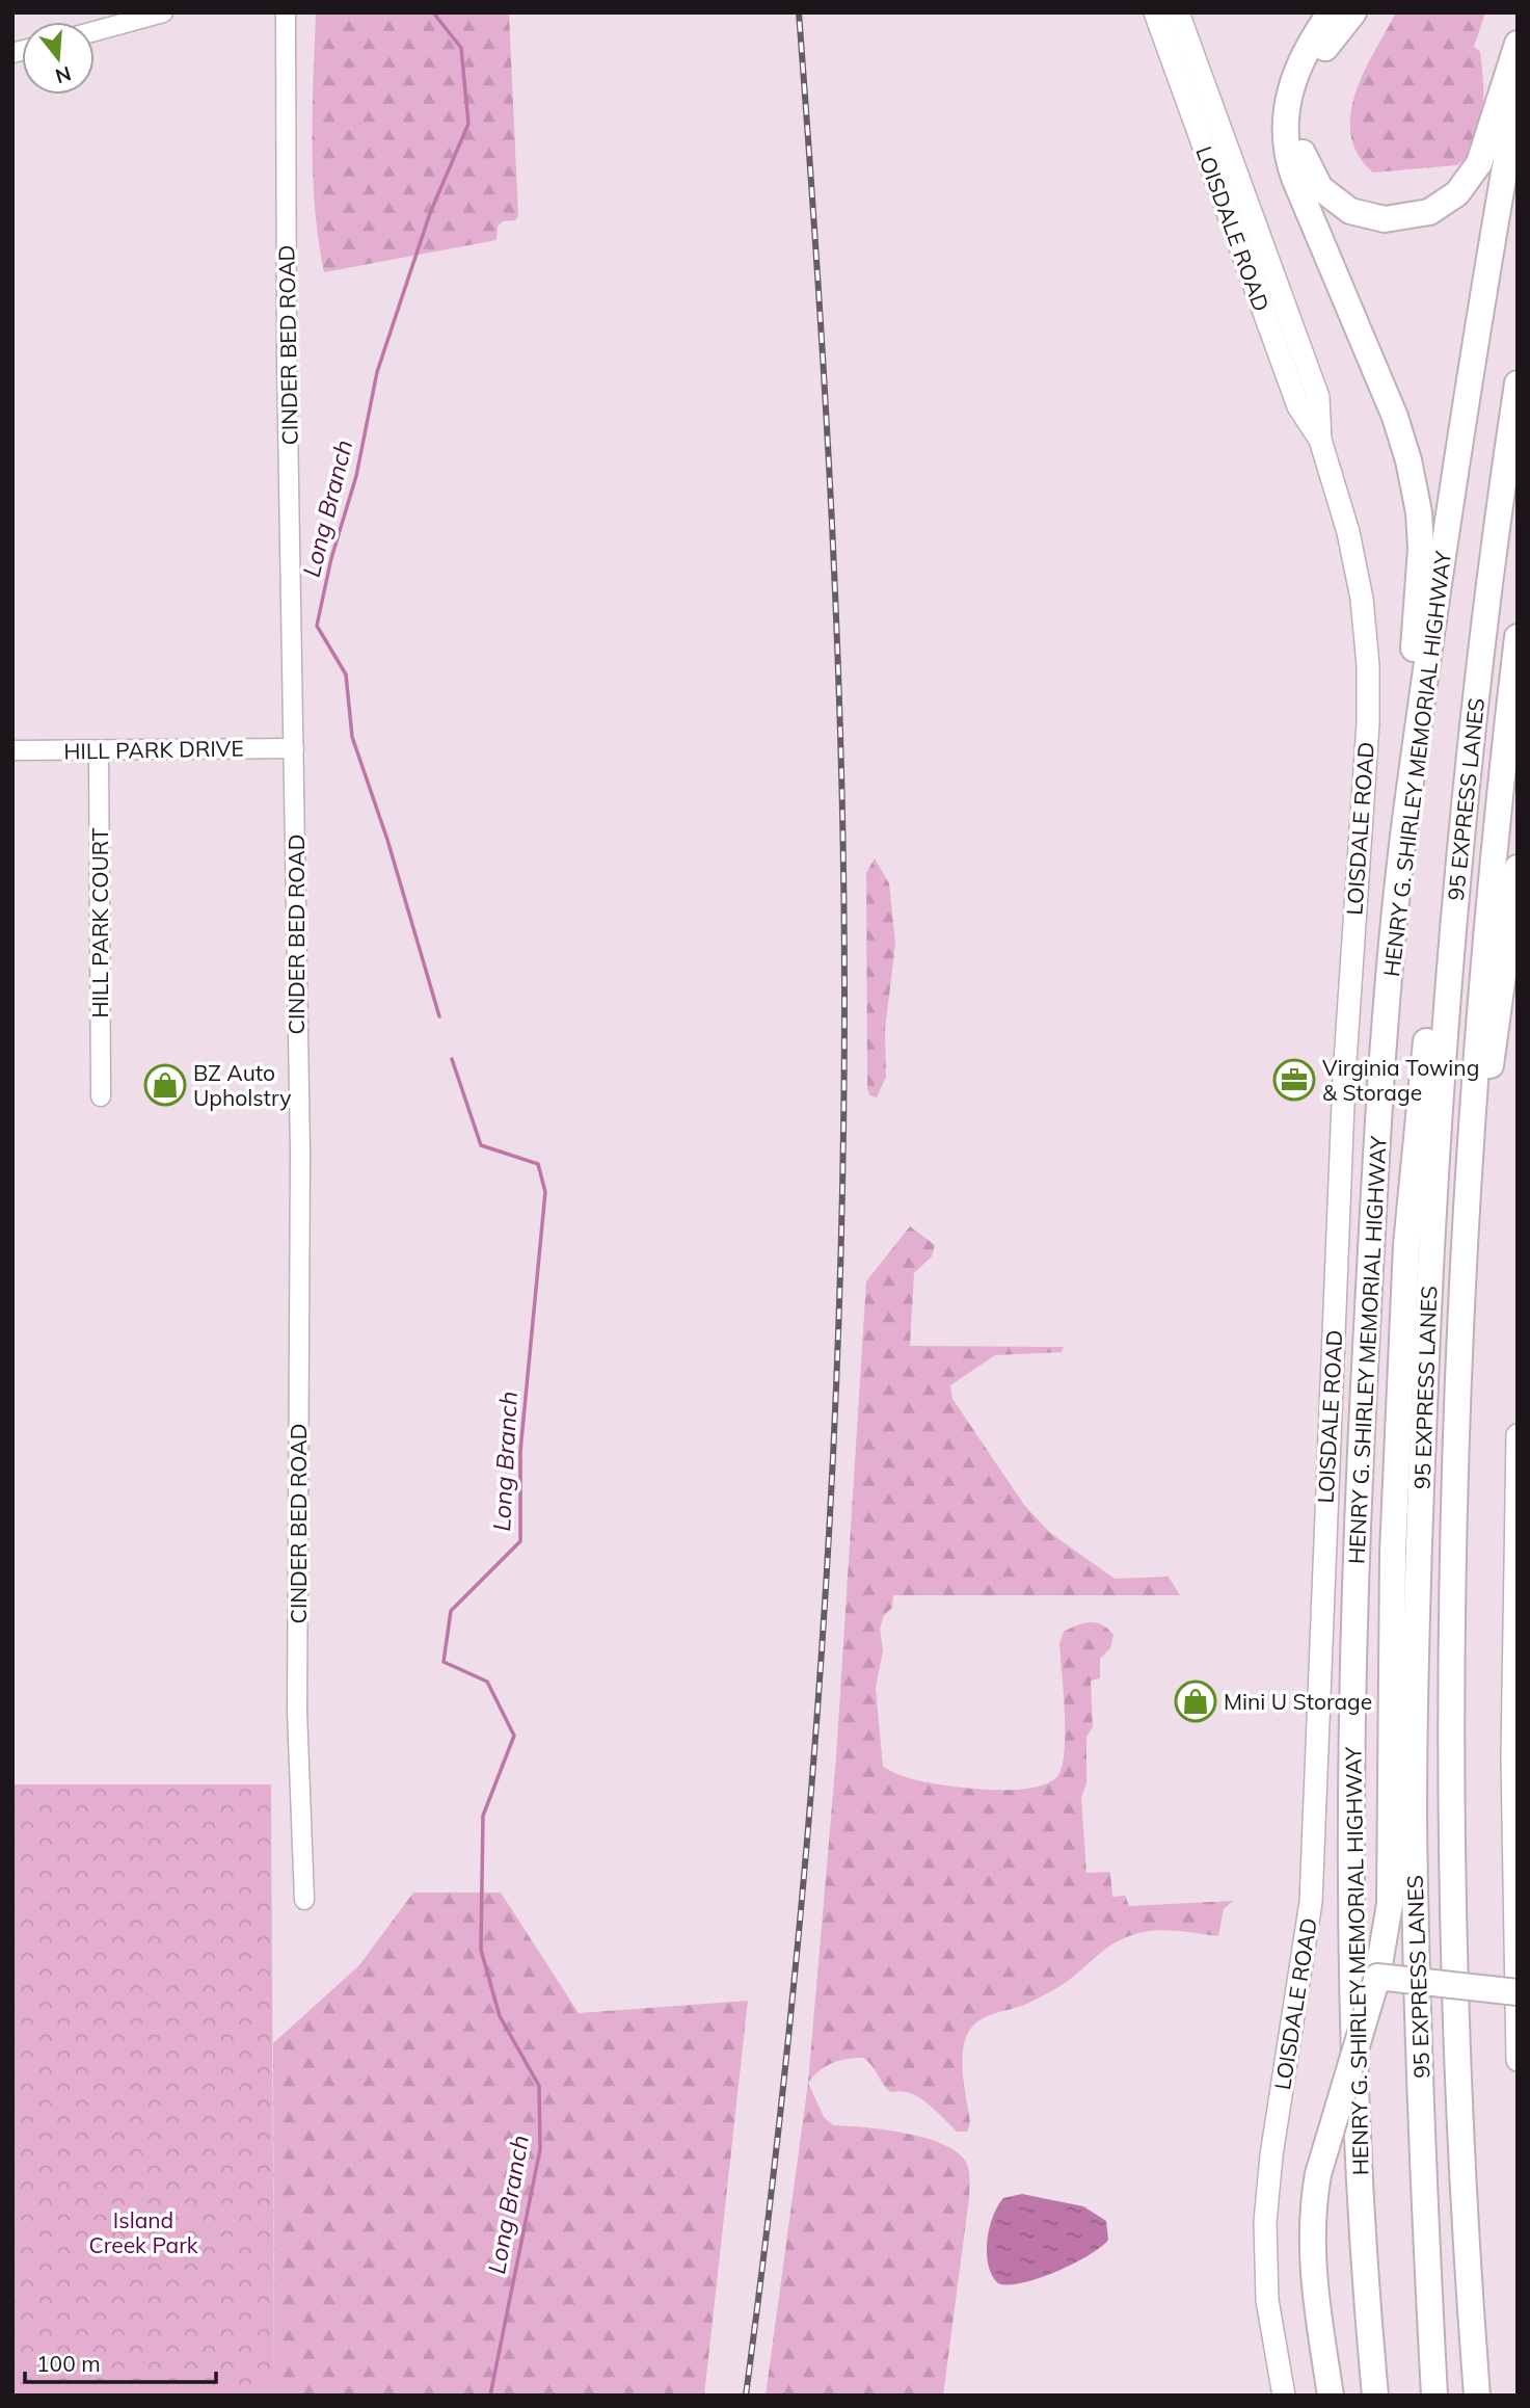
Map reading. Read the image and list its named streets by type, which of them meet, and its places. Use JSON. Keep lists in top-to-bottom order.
{
  "streets": {
    "highway": ["HENRY G. SHIRLEY MEMORIAL HIGHWAY", "95 EXPRESS LANES"],
    "main road": ["LOISDALE ROAD"],
    "street": ["CINDER BED ROAD", "HILL PARK DRIVE", "HILL PARK COURT"]
  },
  "crossings": [
    ["CINDER BED ROAD", "HILL PARK DRIVE"],
    ["HILL PARK DRIVE", "HILL PARK COURT"]
  ],
  "water": ["Long Branch"],
  "parks": ["Island Creek Park"],
  "places": {
    "office": ["Virginia Towing & Storage"],
    "shop": ["BZ Auto Upholstry", "Mini U Storage"]
  },
  "scale_bar": "100 m",
  "north": "bottom"
}
